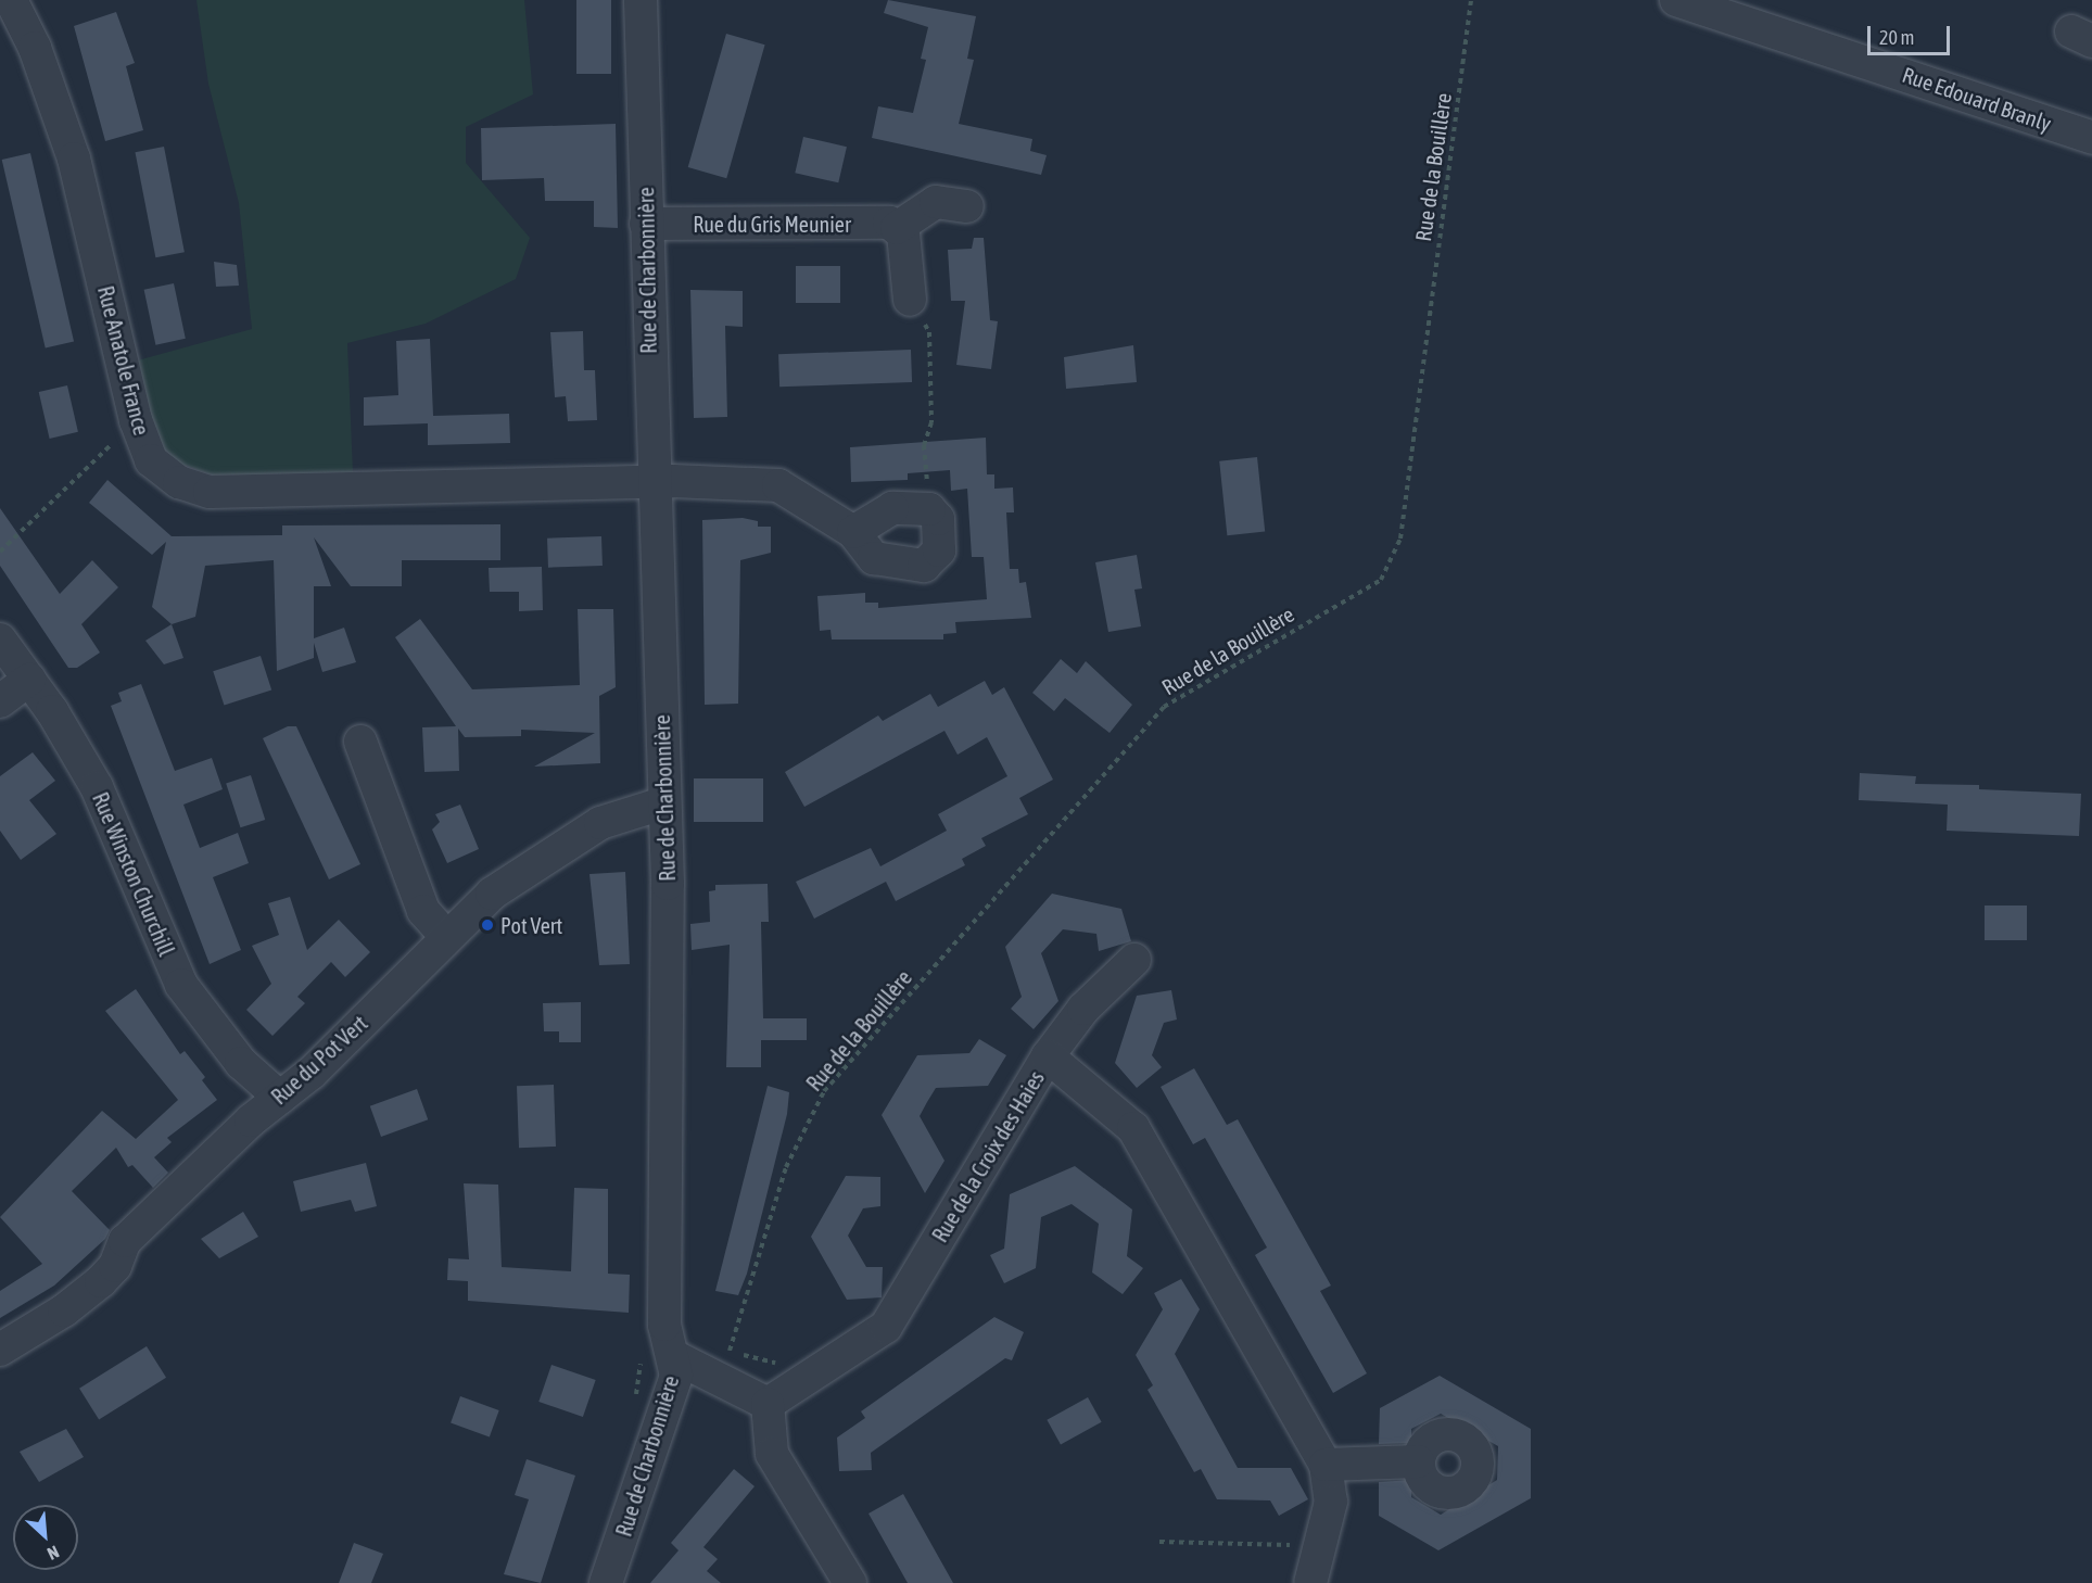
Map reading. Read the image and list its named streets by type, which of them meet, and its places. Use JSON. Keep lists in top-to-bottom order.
{
  "streets": {
    "street": [
      "Rue Edouard Branly",
      "Rue du Gris Meunier",
      "Rue de Charbonnière",
      "Rue Anatole France",
      "Rue Winston Churchill",
      "Rue du Pot Vert",
      "Rue de la Croix des Haies"
    ],
    "path": ["Rue de la Bouillère"]
  },
  "crossings": [
    ["Rue du Gris Meunier", "Rue de Charbonnière"],
    ["Rue de Charbonnière", "Rue Anatole France"],
    ["Rue de Charbonnière", "Rue du Pot Vert"],
    ["Rue Winston Churchill", "Rue du Pot Vert"]
  ],
  "places": ["Pot Vert"],
  "scale_bar": "20 m",
  "north": "bottom right"
}
